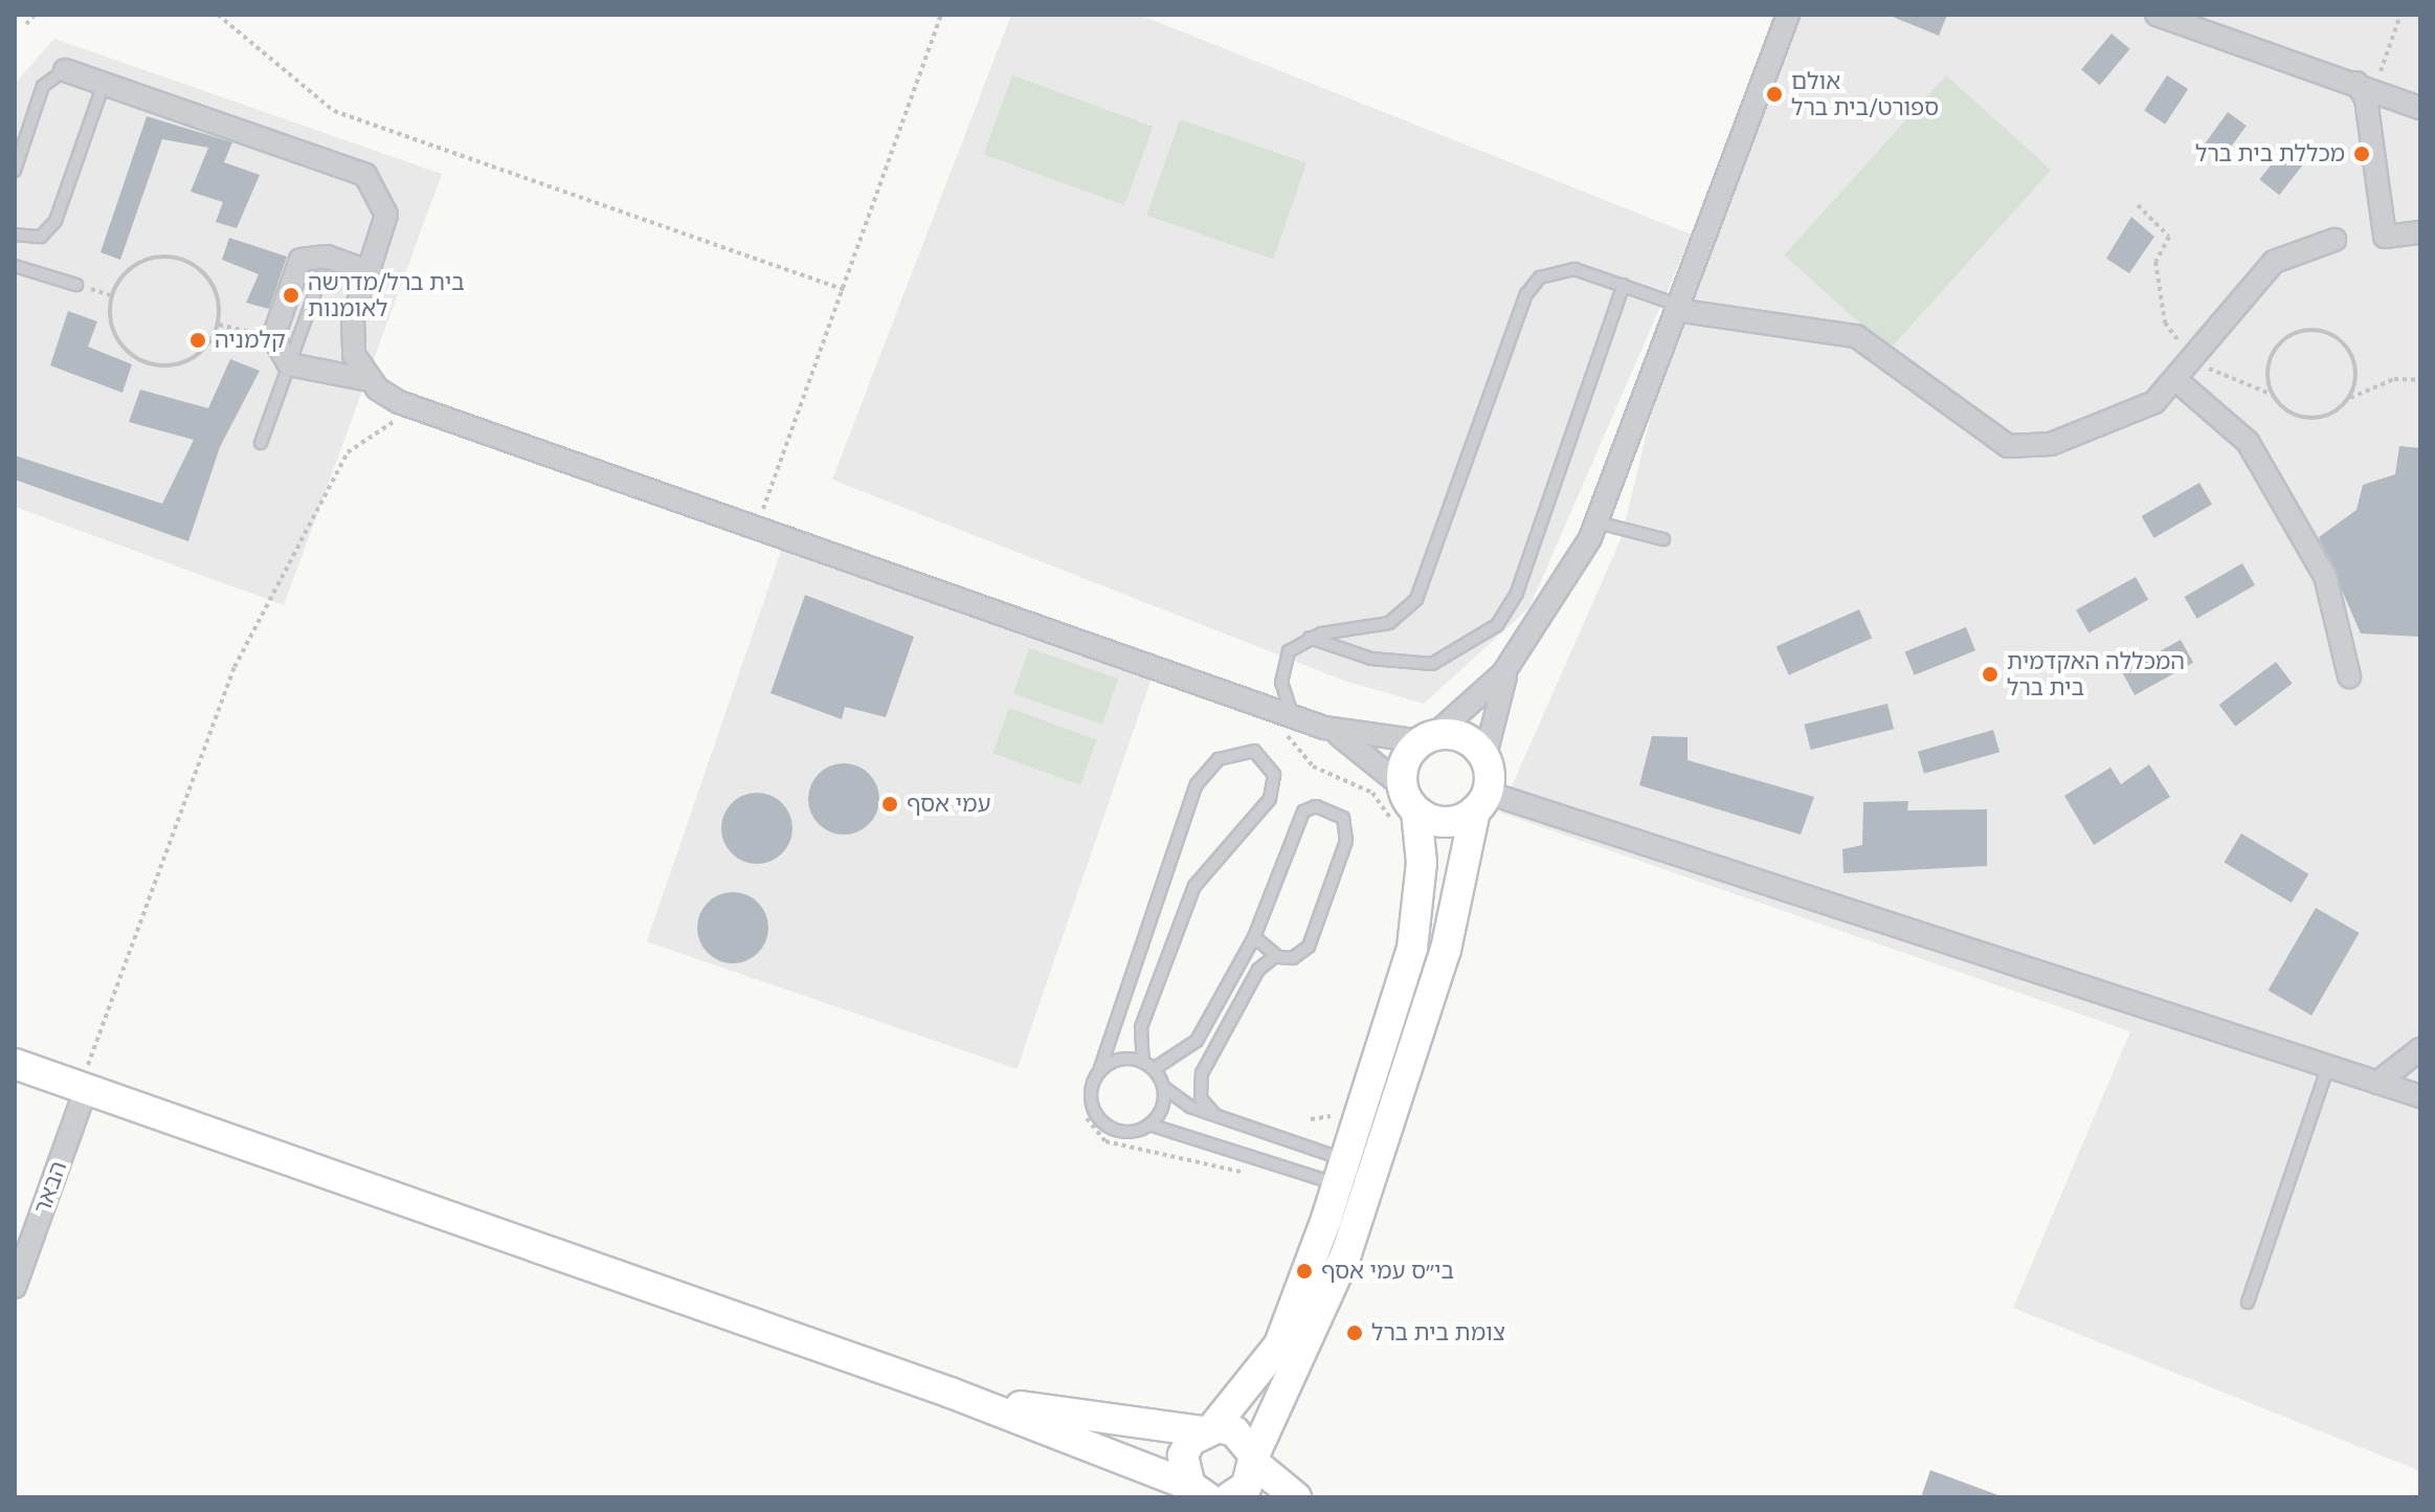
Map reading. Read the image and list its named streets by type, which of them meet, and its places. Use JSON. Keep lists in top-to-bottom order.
{
  "streets": {
    "street": ["הבאר"]
  },
  "places": [
    "אולם ספורט/בית ברל",
    "מכללת בית ברל",
    "בית ברל/מדרשה לאומנות",
    "קלמניה",
    "המכללה האקדמית בית ברל",
    "עמי אסף",
    "בי״ס עמי אסף",
    "צומת בית ברל"
  ]
}
